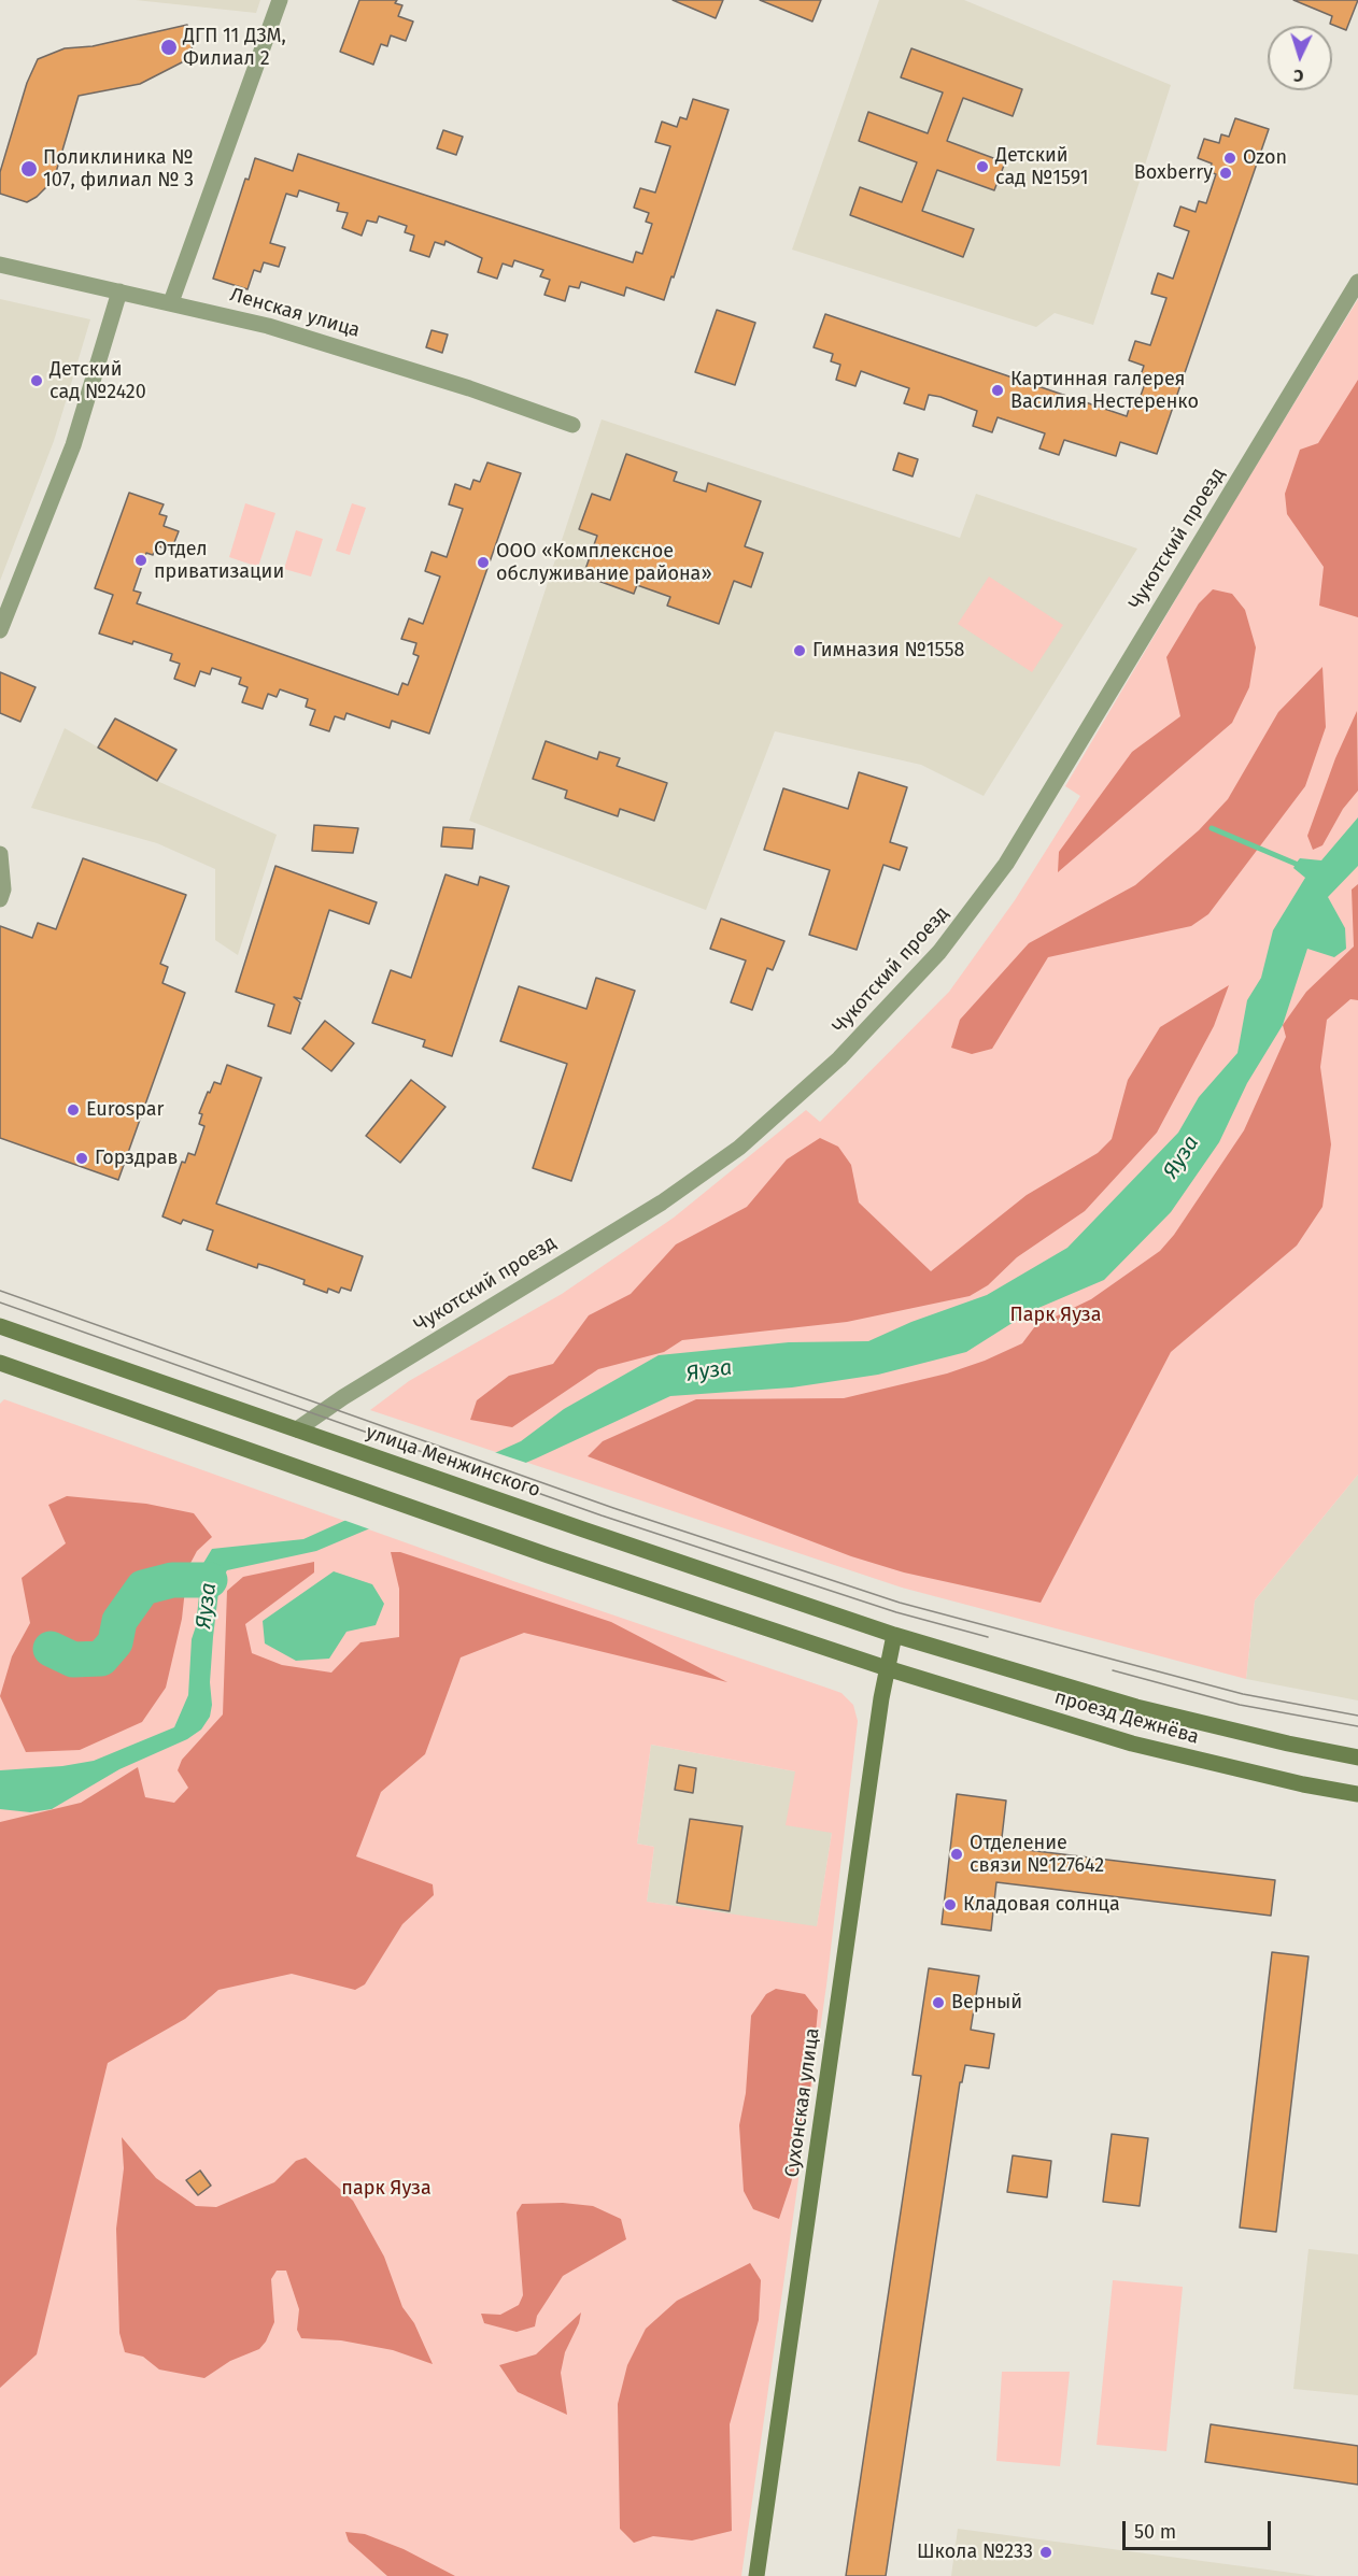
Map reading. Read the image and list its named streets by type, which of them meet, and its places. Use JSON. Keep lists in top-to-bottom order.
{
  "streets": {
    "main road": ["улица Менжинского", "проезд Дежнёва", "Сухонская улица"],
    "street": ["Ленская улица", "Чукотский проезд"]
  },
  "crossings": [
    ["Чукотский проезд", "улица Менжинского"],
    ["улица Менжинского", "проезд Дежнёва"],
    ["улица Менжинского", "Сухонская улица"],
    ["проезд Дежнёва", "Сухонская улица"]
  ],
  "water": ["Яуза"],
  "parks": ["Парк Яуза", "парк Яуза"],
  "places": [
    "ДГП 11 ДЗМ, Филиал 2",
    "Ozon",
    "Детский сад №1591",
    "Поликлиника № 107, филиал № 3",
    "Boxberry",
    "Детский сад №2420",
    "Картинная галерея Василия Нестеренко",
    "Отдел приватизации",
    "ООО «Комплексное обслуживание района»",
    "Гимназия №1558",
    "Eurospar",
    "Горздрав",
    "Отделение связи №127642",
    "Кладовая солнца",
    "Верный",
    "Школа №233"
  ],
  "scale_bar": "50 m",
  "north": "bottom"
}
